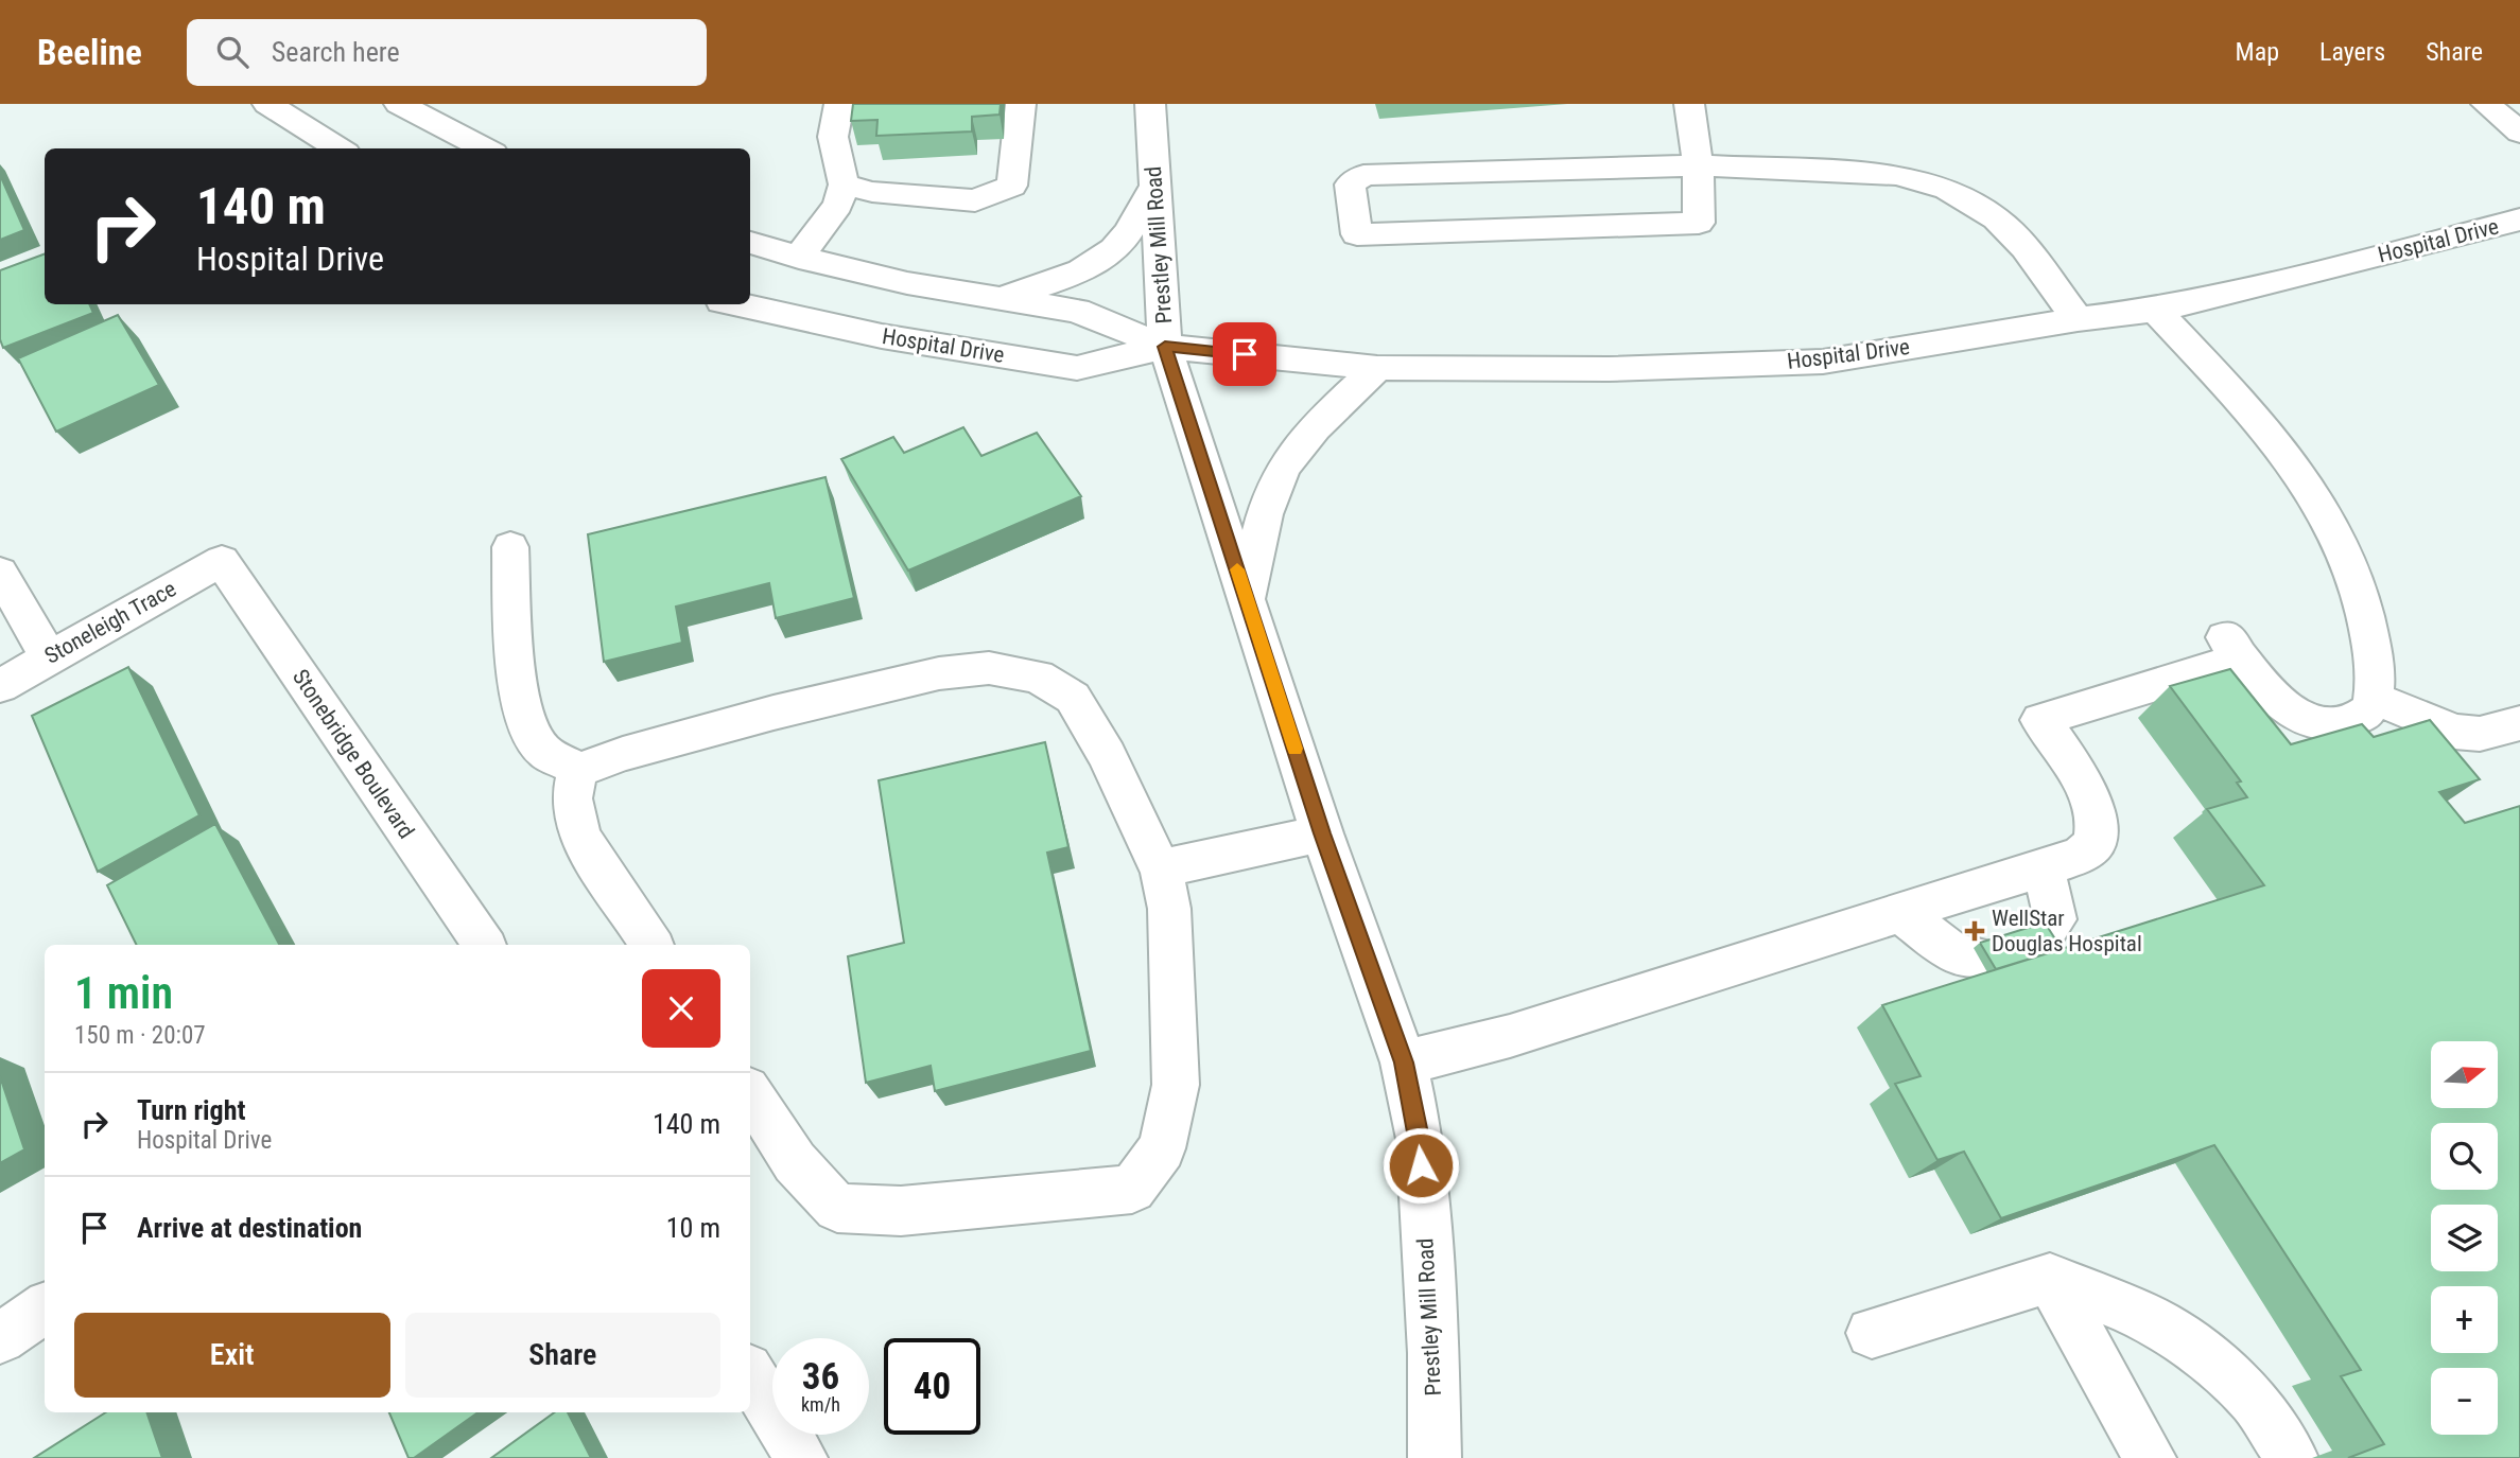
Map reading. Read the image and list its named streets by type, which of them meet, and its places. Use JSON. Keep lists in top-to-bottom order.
{
  "streets": {
    "street": [
      "Hospital Drive",
      "Prestley Mill Road",
      "Stoneleigh Trace",
      "Stonebridge Boulevard"
    ]
  },
  "crossings": [
    ["Hospital Drive", "Prestley Mill Road"],
    ["Stoneleigh Trace", "Stonebridge Boulevard"]
  ],
  "places": {
    "health": ["WellStar Douglas Hospital"]
  },
  "north": "right",
  "page": {
    "header": "Beeline",
    "search": "Search here",
    "nav": ["Map", "Layers", "Share"],
    "turn": ["140 m", "Hospital Drive"],
    "heading": ["1 min", "150 m · 20:07"],
    "map_buttons": ["+", "−"],
    "list": [
      {
        "name": "Turn right",
        "note": "Hospital Drive",
        "value": "140 m"
      },
      {
        "name": "Arrive at destination",
        "value": "10 m"
      }
    ],
    "buttons": ["Exit", "Share"],
    "speed": "36 km/h",
    "limit": "40"
  }
}
